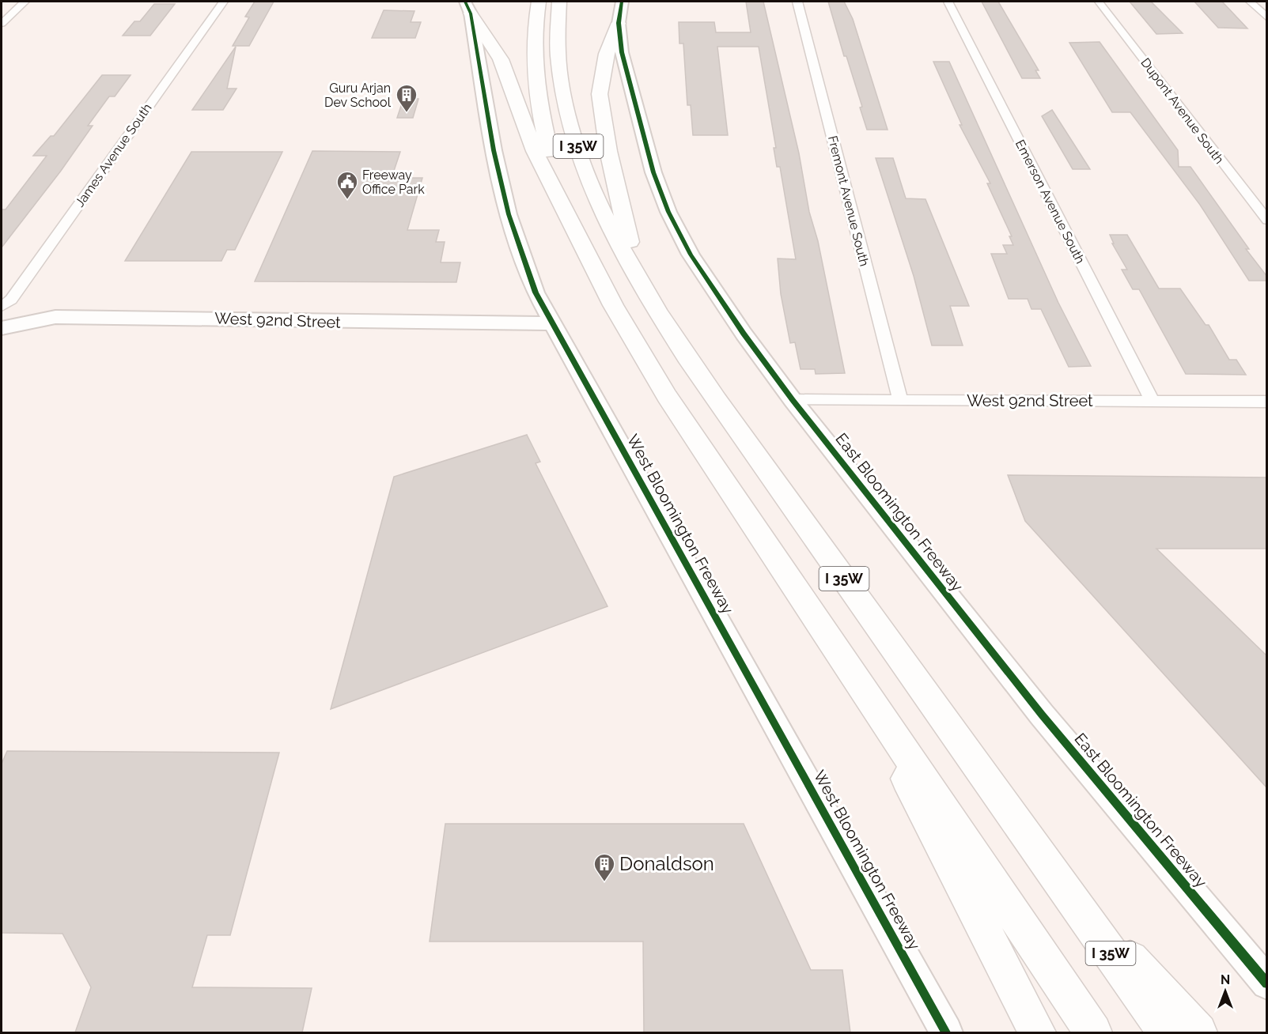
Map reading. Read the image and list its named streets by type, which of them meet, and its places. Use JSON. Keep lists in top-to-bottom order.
{
  "streets": {
    "highway": ["I 35W"],
    "street": [
      "Dupont Avenue South",
      "James Avenue South",
      "Fremont Avenue South",
      "Emerson Avenue South",
      "West 92nd Street",
      "East Bloomington Freeway",
      "West Bloomington Freeway"
    ]
  },
  "crossings": [
    ["Fremont Avenue South", "West 92nd Street"],
    ["Emerson Avenue South", "West 92nd Street"],
    ["West 92nd Street", "East Bloomington Freeway"],
    ["West 92nd Street", "West Bloomington Freeway"]
  ],
  "places": {
    "building": ["Guru Arjan Dev School", "Donaldson"],
    "public building": ["Freeway Office Park"]
  },
  "north": "top"
}
